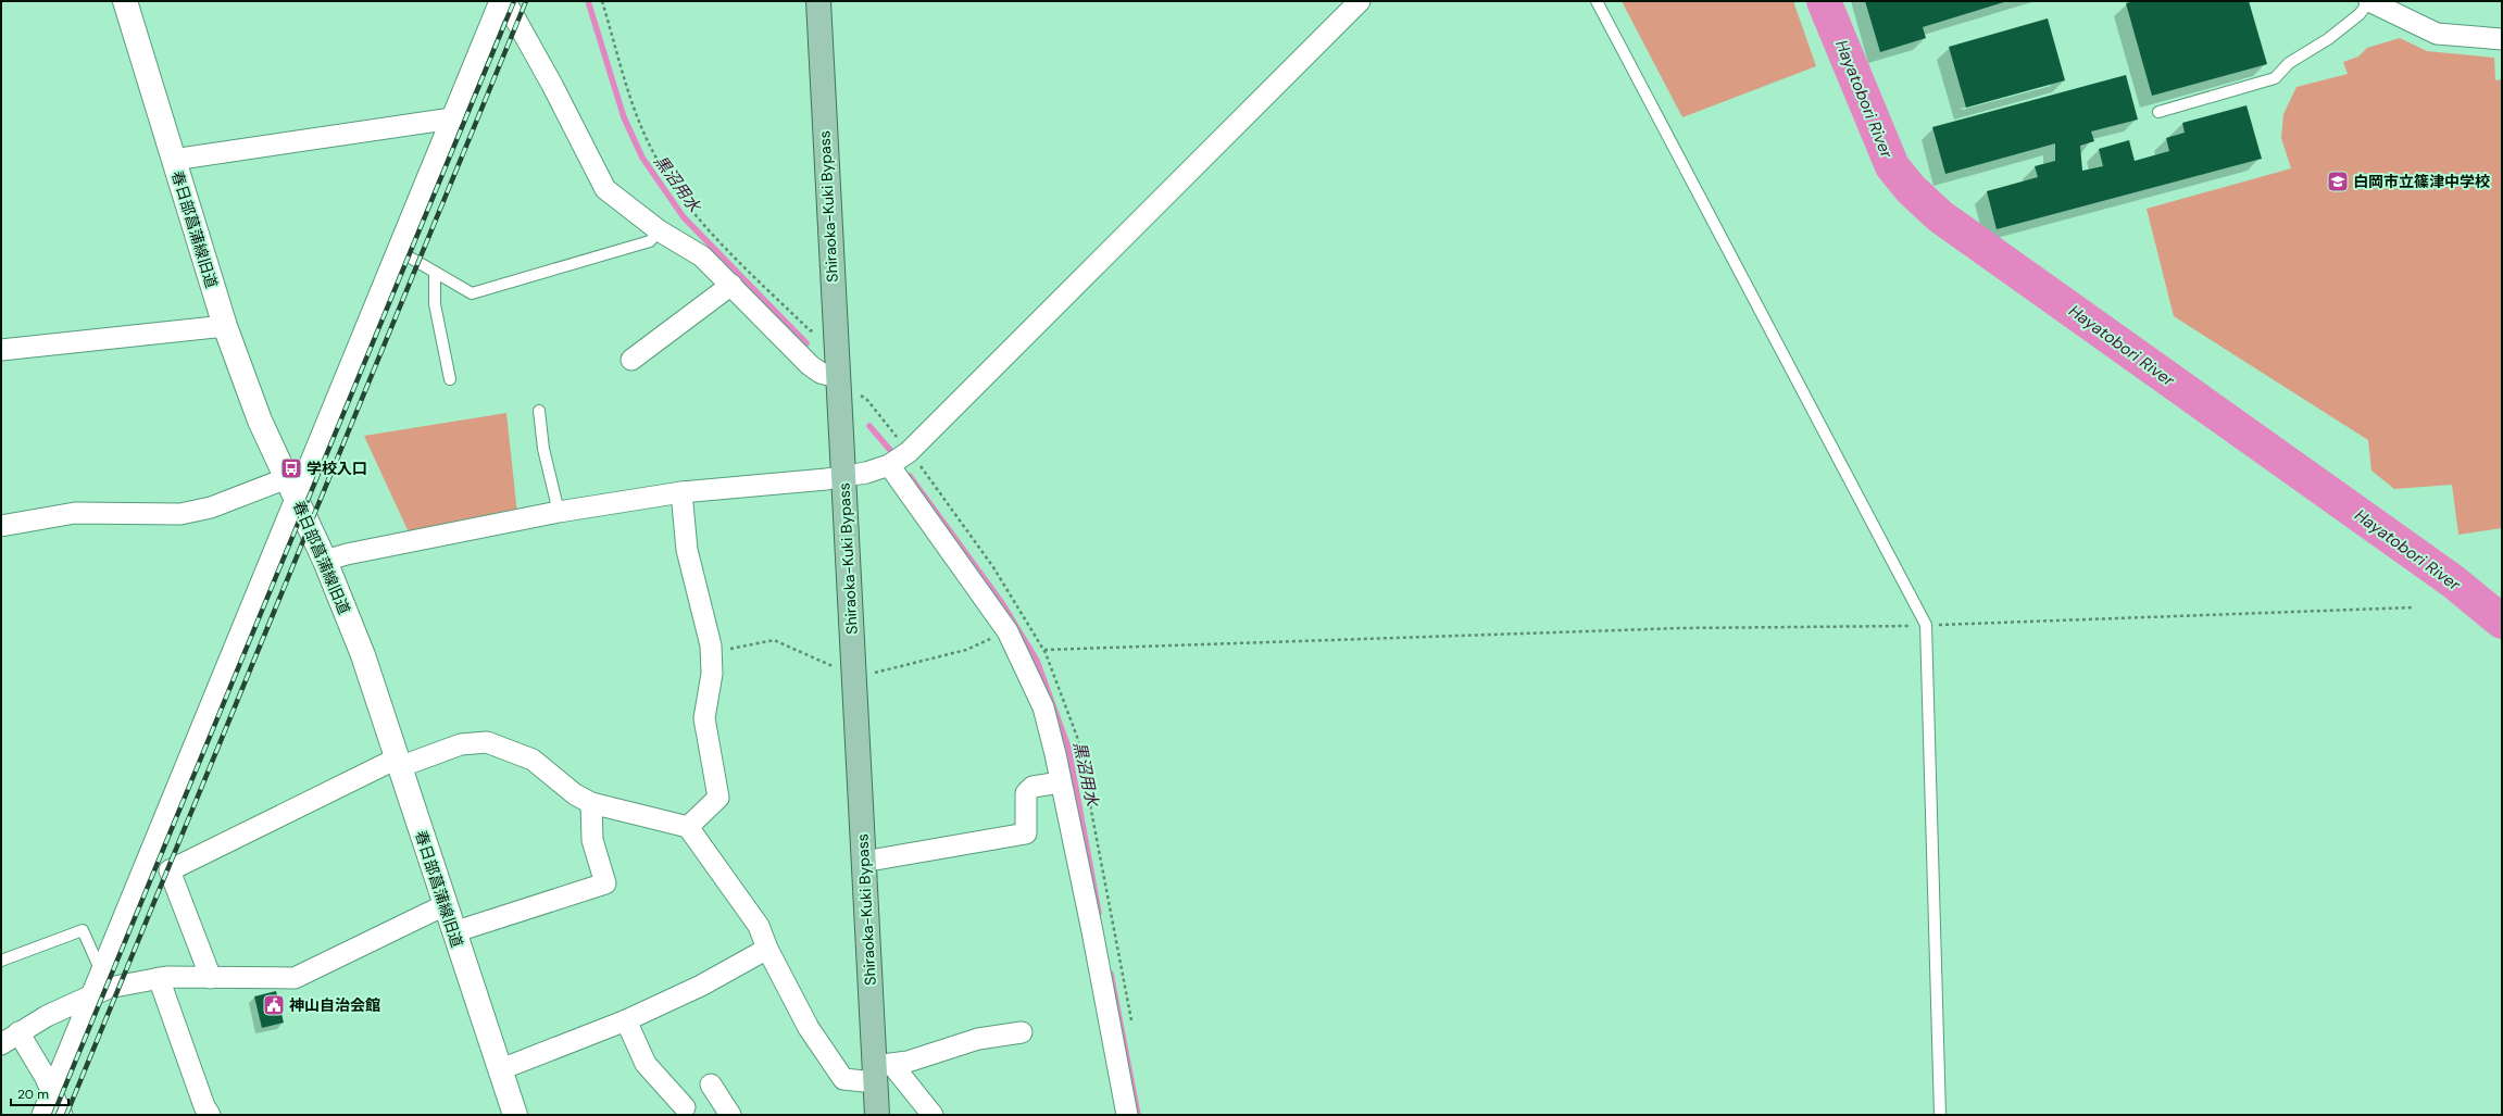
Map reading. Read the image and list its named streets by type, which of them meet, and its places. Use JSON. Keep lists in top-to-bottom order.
{
  "streets": {
    "main road": ["Shiraoka-Kuki Bypass"],
    "street": ["春日部菖蒲線旧道"]
  },
  "water": ["Hayatobori River", "黒沼用水"],
  "places": {
    "school or university": ["白岡市立篠津中学校"],
    "bus stop": ["学校入口"],
    "public building": ["神山自治会館"]
  },
  "scale_bar": "20 m"
}
